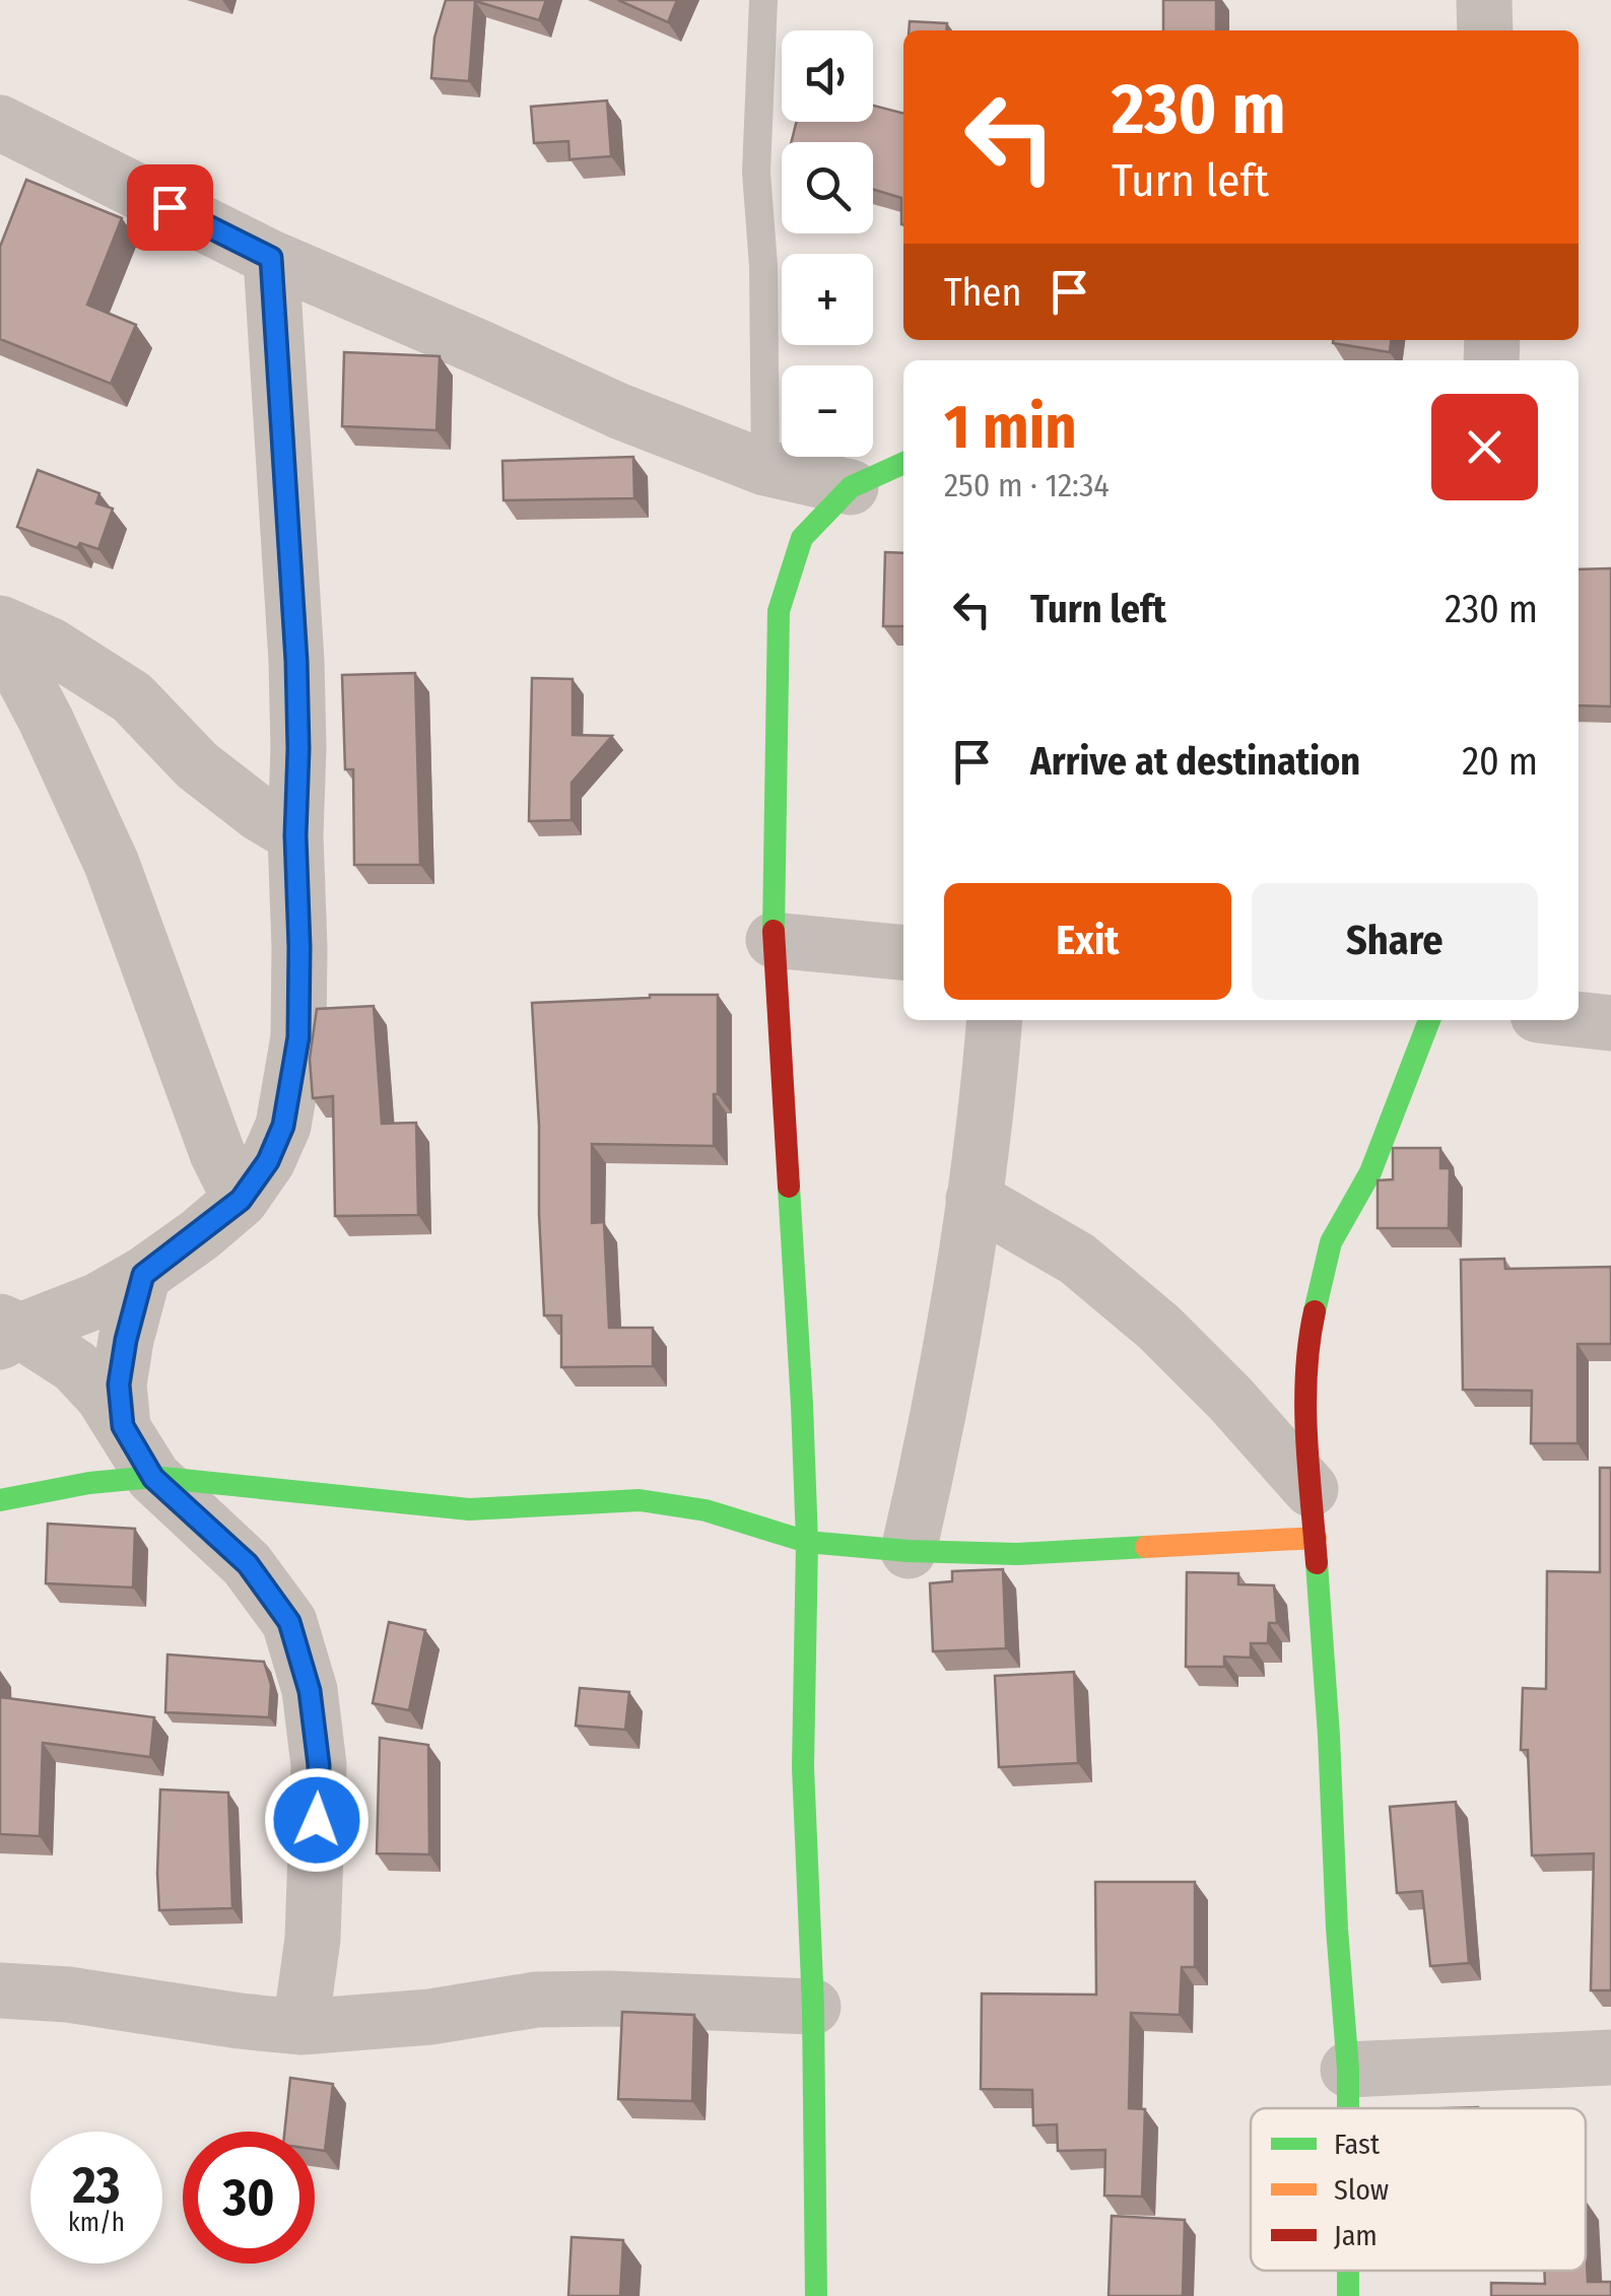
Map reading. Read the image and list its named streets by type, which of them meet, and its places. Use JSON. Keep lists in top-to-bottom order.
{
  "legend": ["Fast", "Slow", "Jam"],
  "page": {
    "map_buttons": ["+", "−"],
    "turn": ["230 m", "Turn left"],
    "then": "Then",
    "heading": ["1 min", "250 m · 12:34"],
    "list": [
      {
        "name": "Turn left",
        "value": "230 m"
      },
      {
        "name": "Arrive at destination",
        "value": "20 m"
      }
    ],
    "buttons": ["Exit", "Share"],
    "speed": "23 km/h",
    "limit": "30"
  }
}
